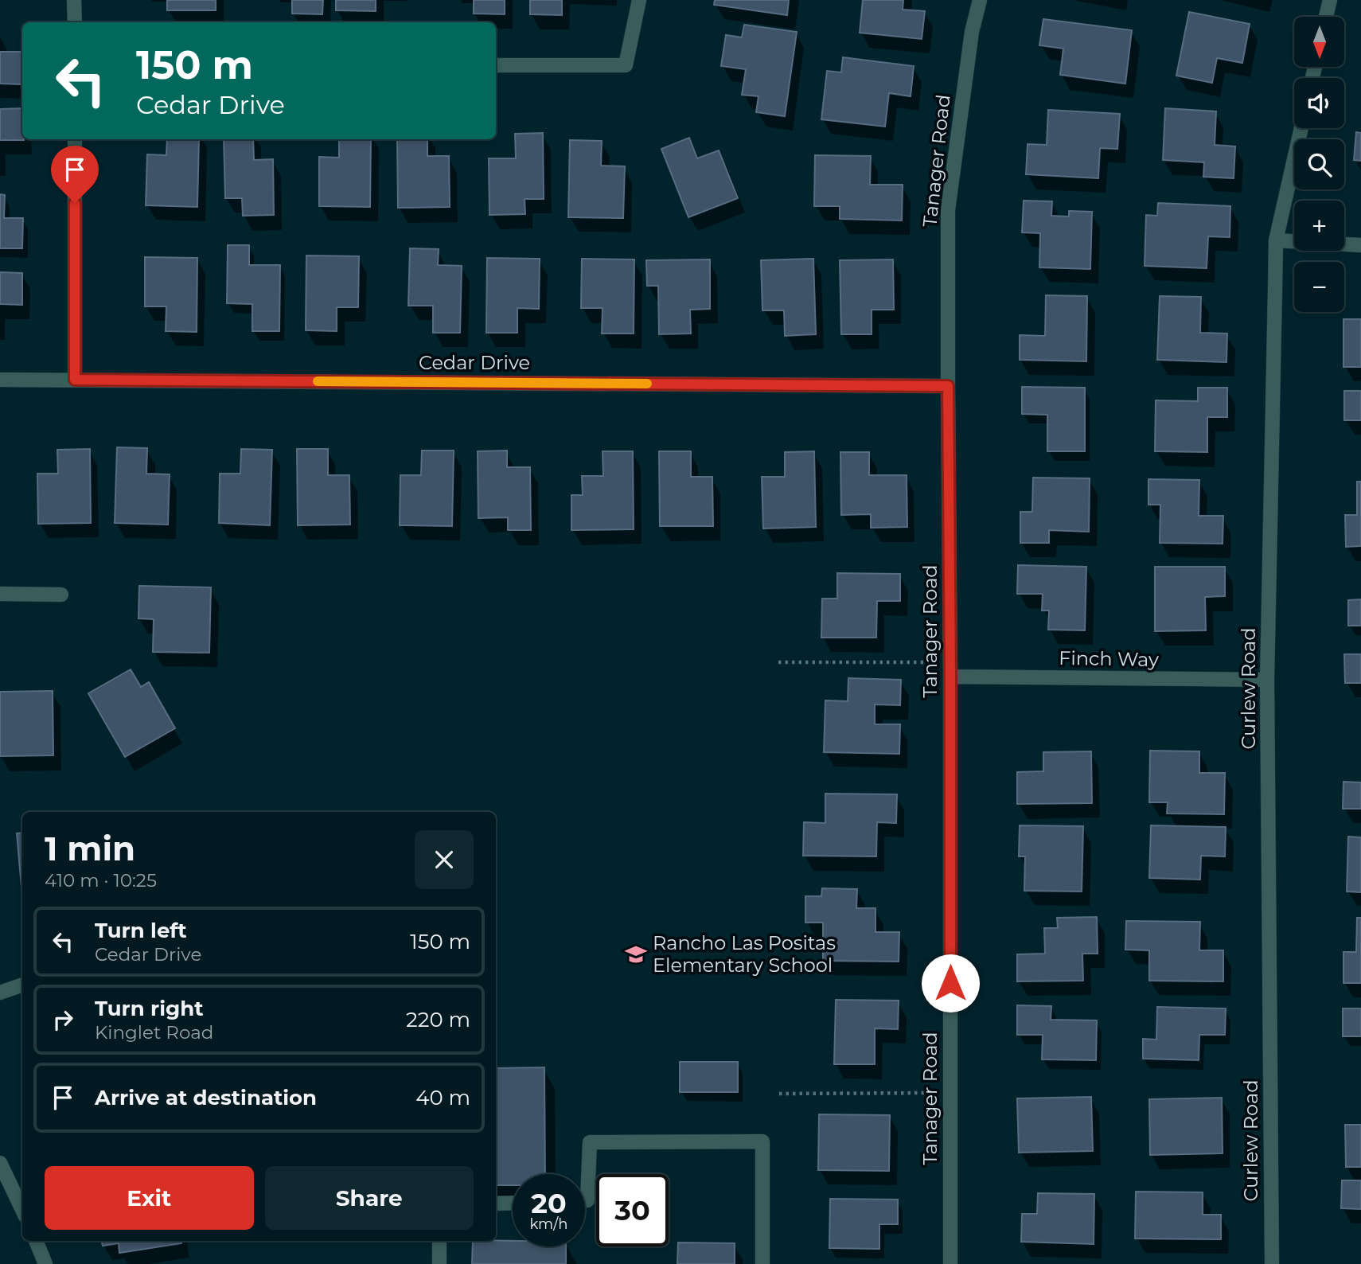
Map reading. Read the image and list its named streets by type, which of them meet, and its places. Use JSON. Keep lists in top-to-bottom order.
{
  "streets": {
    "street": [
      "Tanager Road",
      "Cedar Drive",
      "Finch Way",
      "Curlew Road"
    ]
  },
  "crossings": [
    ["Tanager Road", "Cedar Drive"],
    ["Tanager Road", "Finch Way"],
    ["Finch Way", "Curlew Road"]
  ],
  "places": {
    "school or university": ["Rancho Las Positas Elementary School"]
  },
  "north": "bottom",
  "page": {
    "map_buttons": ["+", "−"],
    "turn": ["150 m", "Cedar Drive"],
    "heading": ["1 min", "410 m · 10:25"],
    "list": [
      {
        "name": "Turn left",
        "note": "Cedar Drive",
        "value": "150 m"
      },
      {
        "name": "Turn right",
        "note": "Kinglet Road",
        "value": "220 m"
      },
      {
        "name": "Arrive at destination",
        "value": "40 m"
      }
    ],
    "buttons": ["Exit", "Share"],
    "speed": "20 km/h",
    "limit": "30"
  }
}
